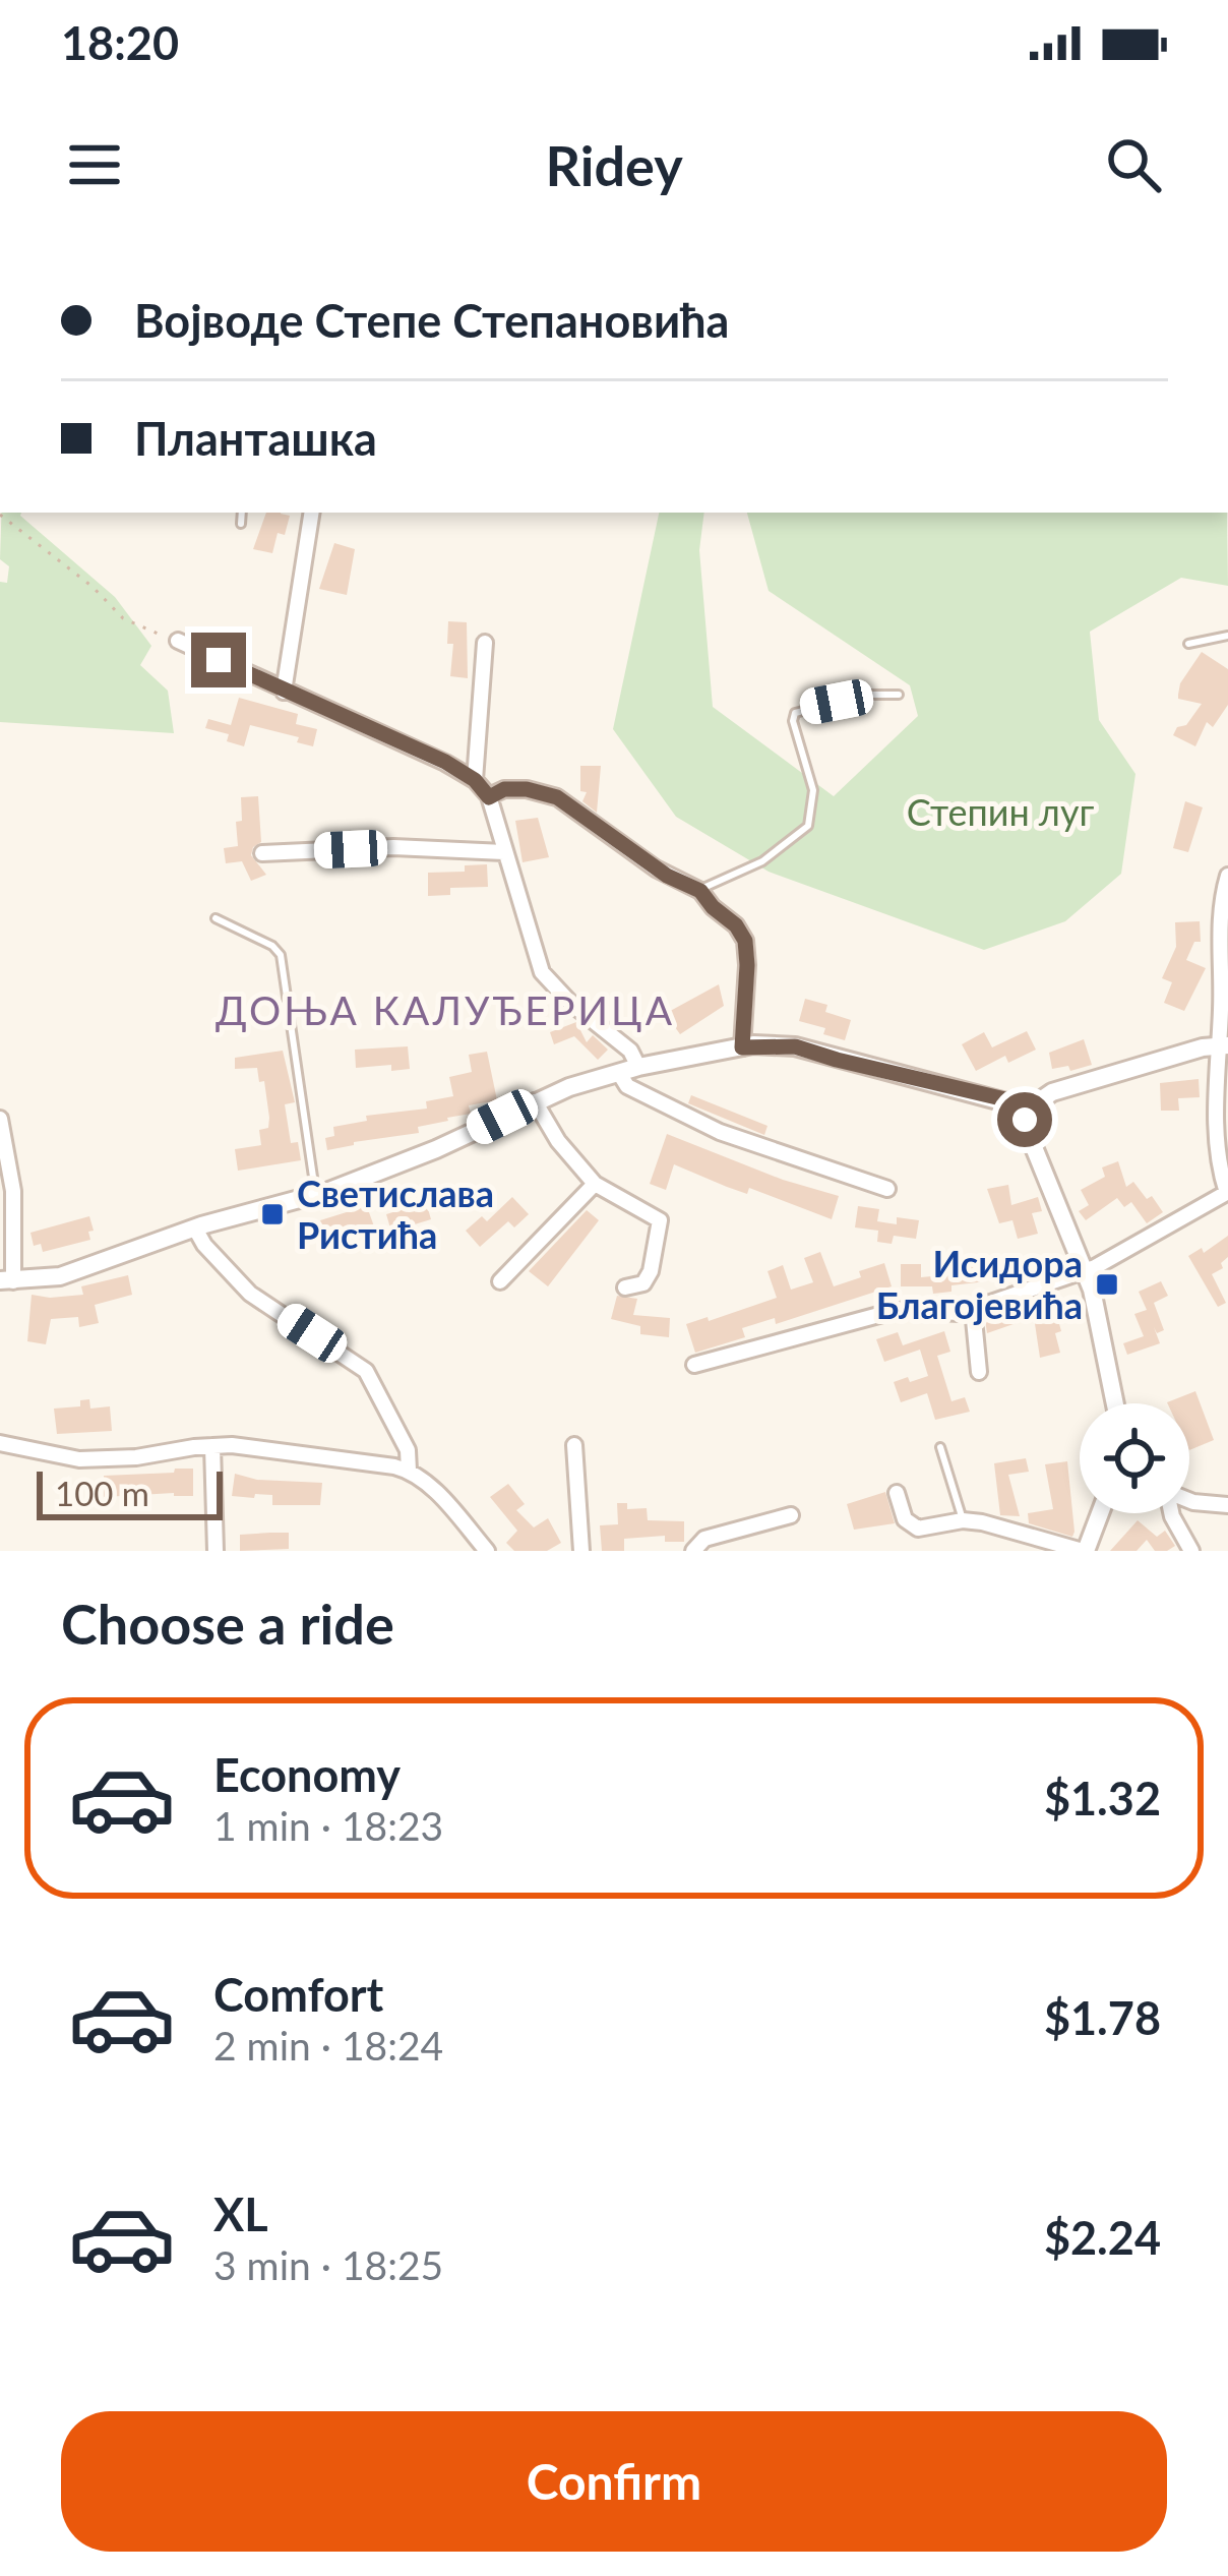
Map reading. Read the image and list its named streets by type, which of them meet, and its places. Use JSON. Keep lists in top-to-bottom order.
{
  "districts": ["ДОЊА КАЛУЂЕРИЦА"],
  "parks": ["Степин луг"],
  "places": {
    "transit": ["Светислава Ристића", "Исидора Благојевића"]
  },
  "scale_bar": "100 m",
  "page": {
    "status": "18:20",
    "header": "Ridey",
    "banner": ["Војводе Степе Степановића", "Планташка"],
    "scale": "100 m",
    "heading": "Choose a ride",
    "list": [
      {
        "name": "Economy",
        "note": "1 min · 18:23",
        "value": "$1.32"
      },
      {
        "name": "Comfort",
        "note": "2 min · 18:24",
        "value": "$1.78"
      },
      {
        "name": "XL",
        "note": "3 min · 18:25",
        "value": "$2.24"
      }
    ],
    "buttons": "Confirm"
  }
}
